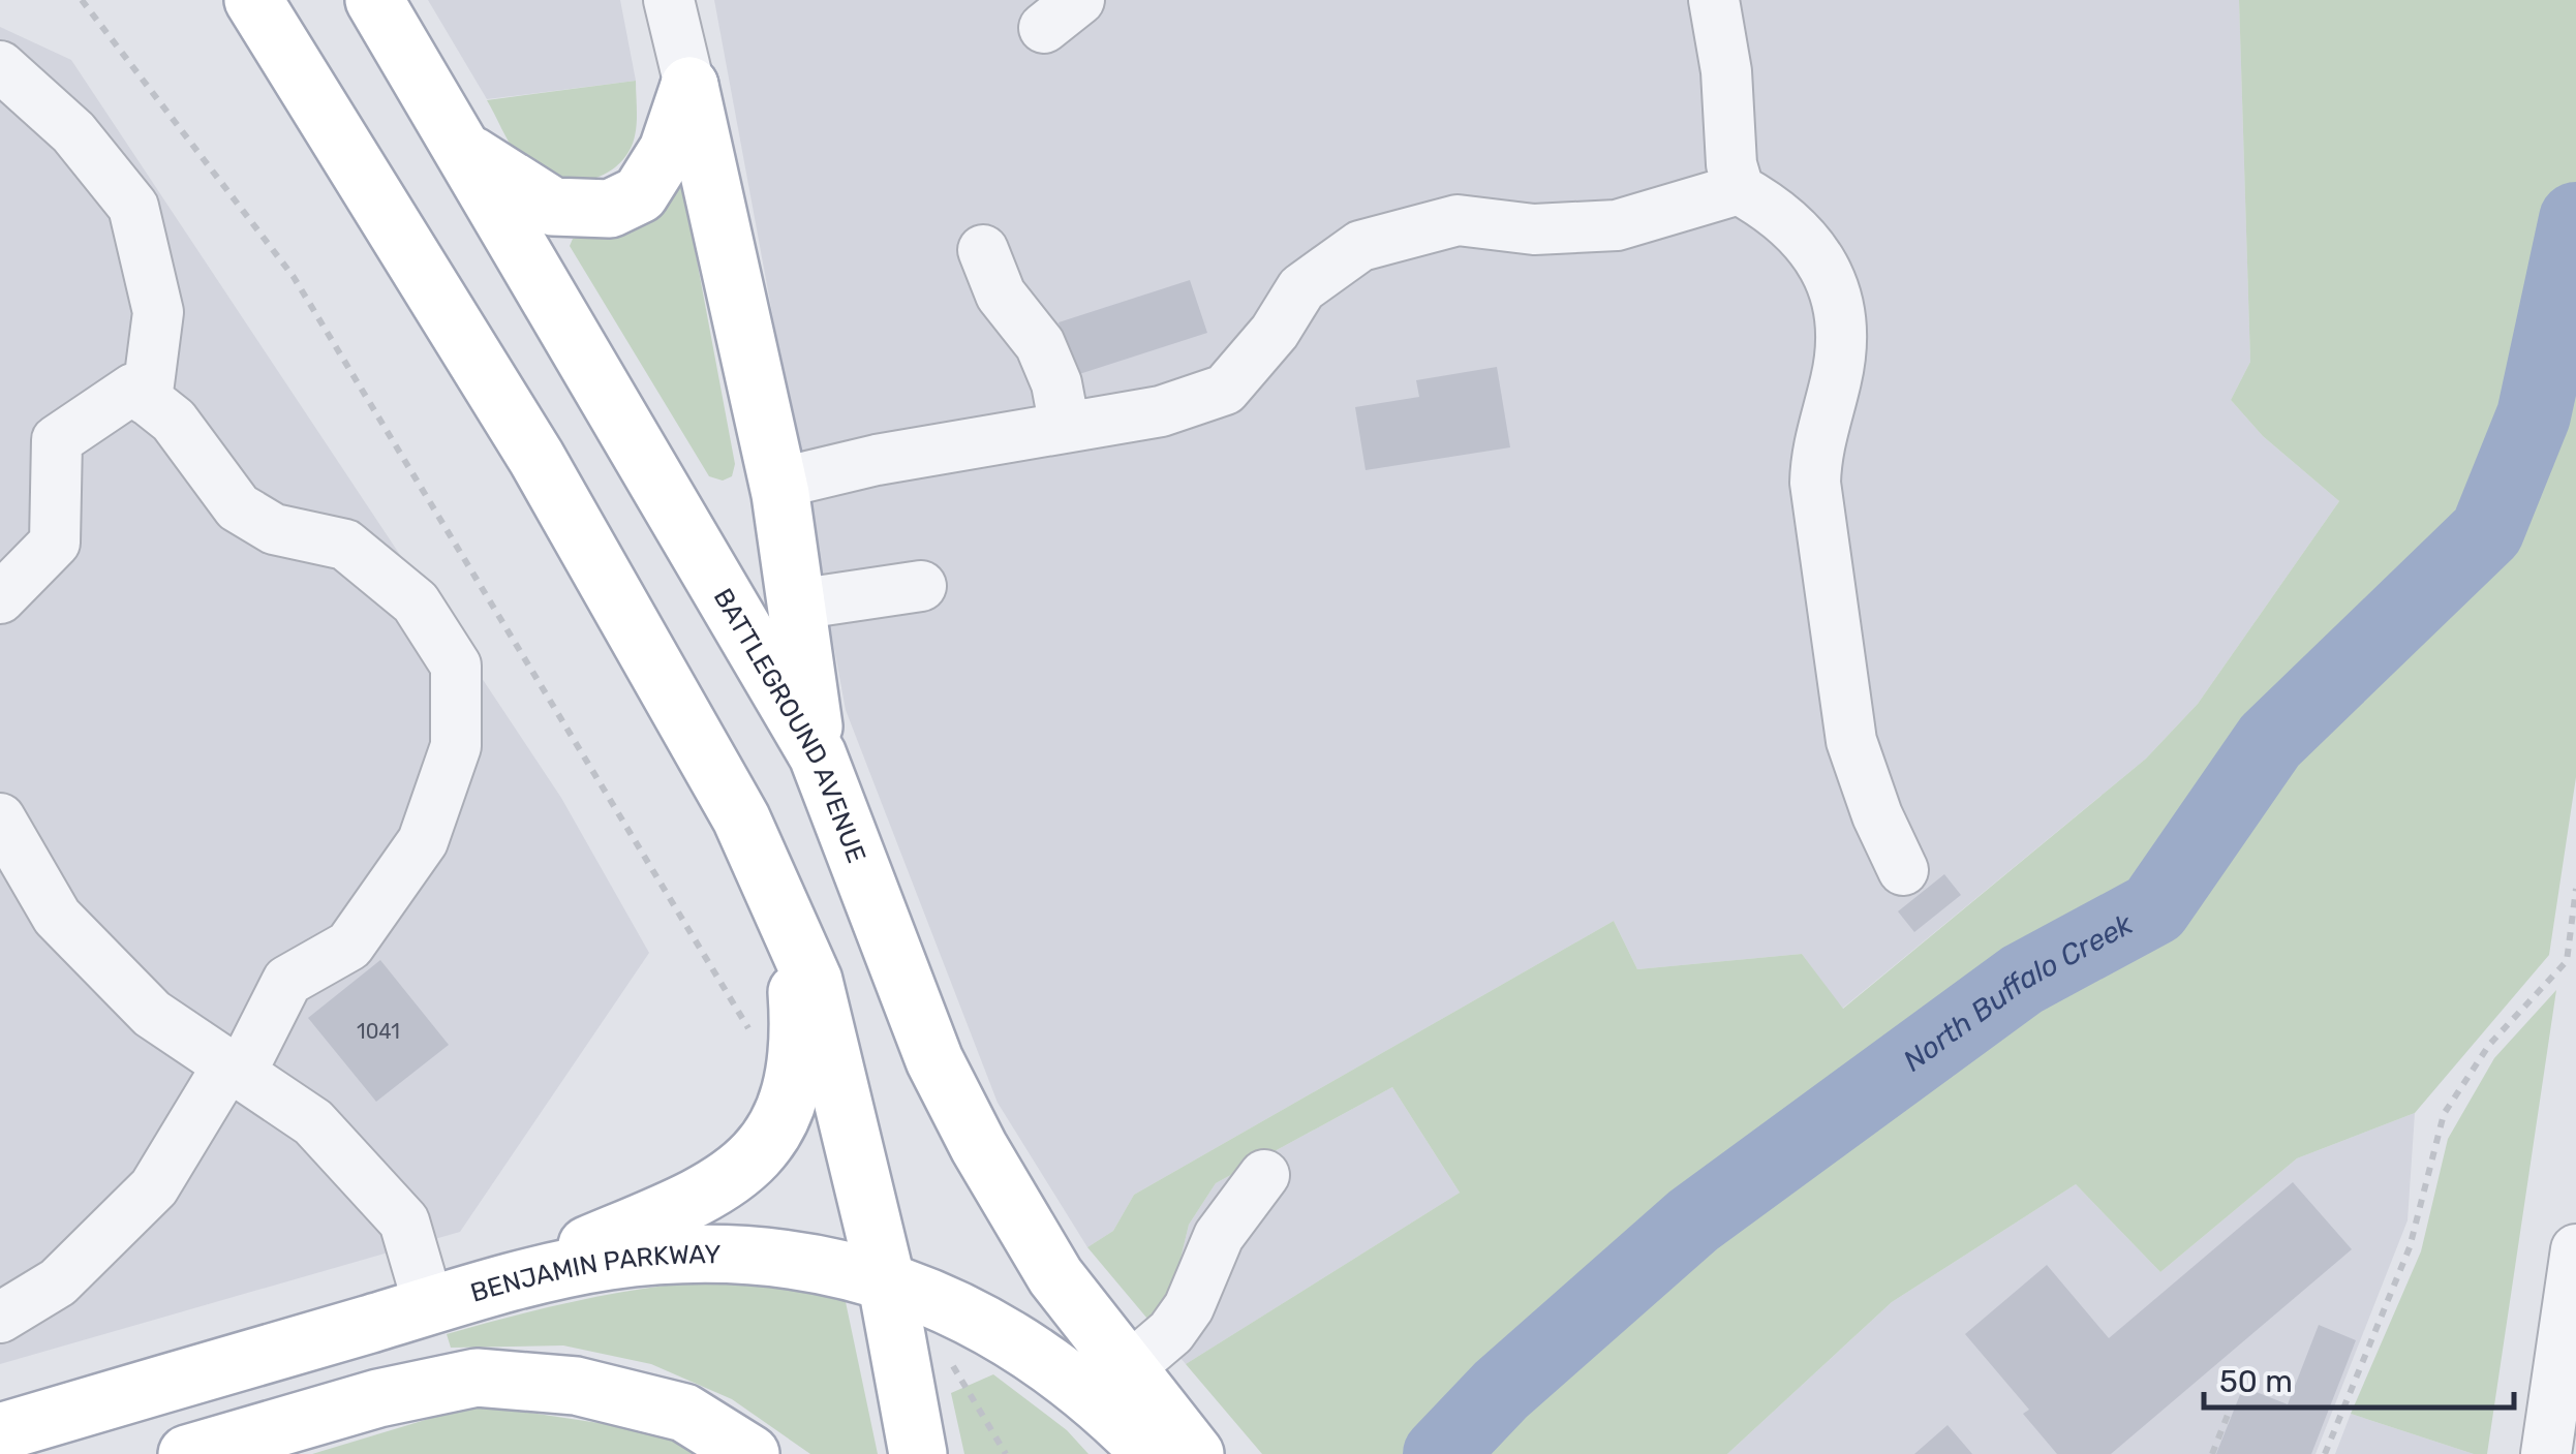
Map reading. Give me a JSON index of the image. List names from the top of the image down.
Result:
{
  "streets": {
    "main road": ["BATTLEGROUND AVENUE", "BENJAMIN PARKWAY"]
  },
  "water": ["North Buffalo Creek"],
  "house_numbers": ["1041"],
  "scale_bar": "50 m"
}
